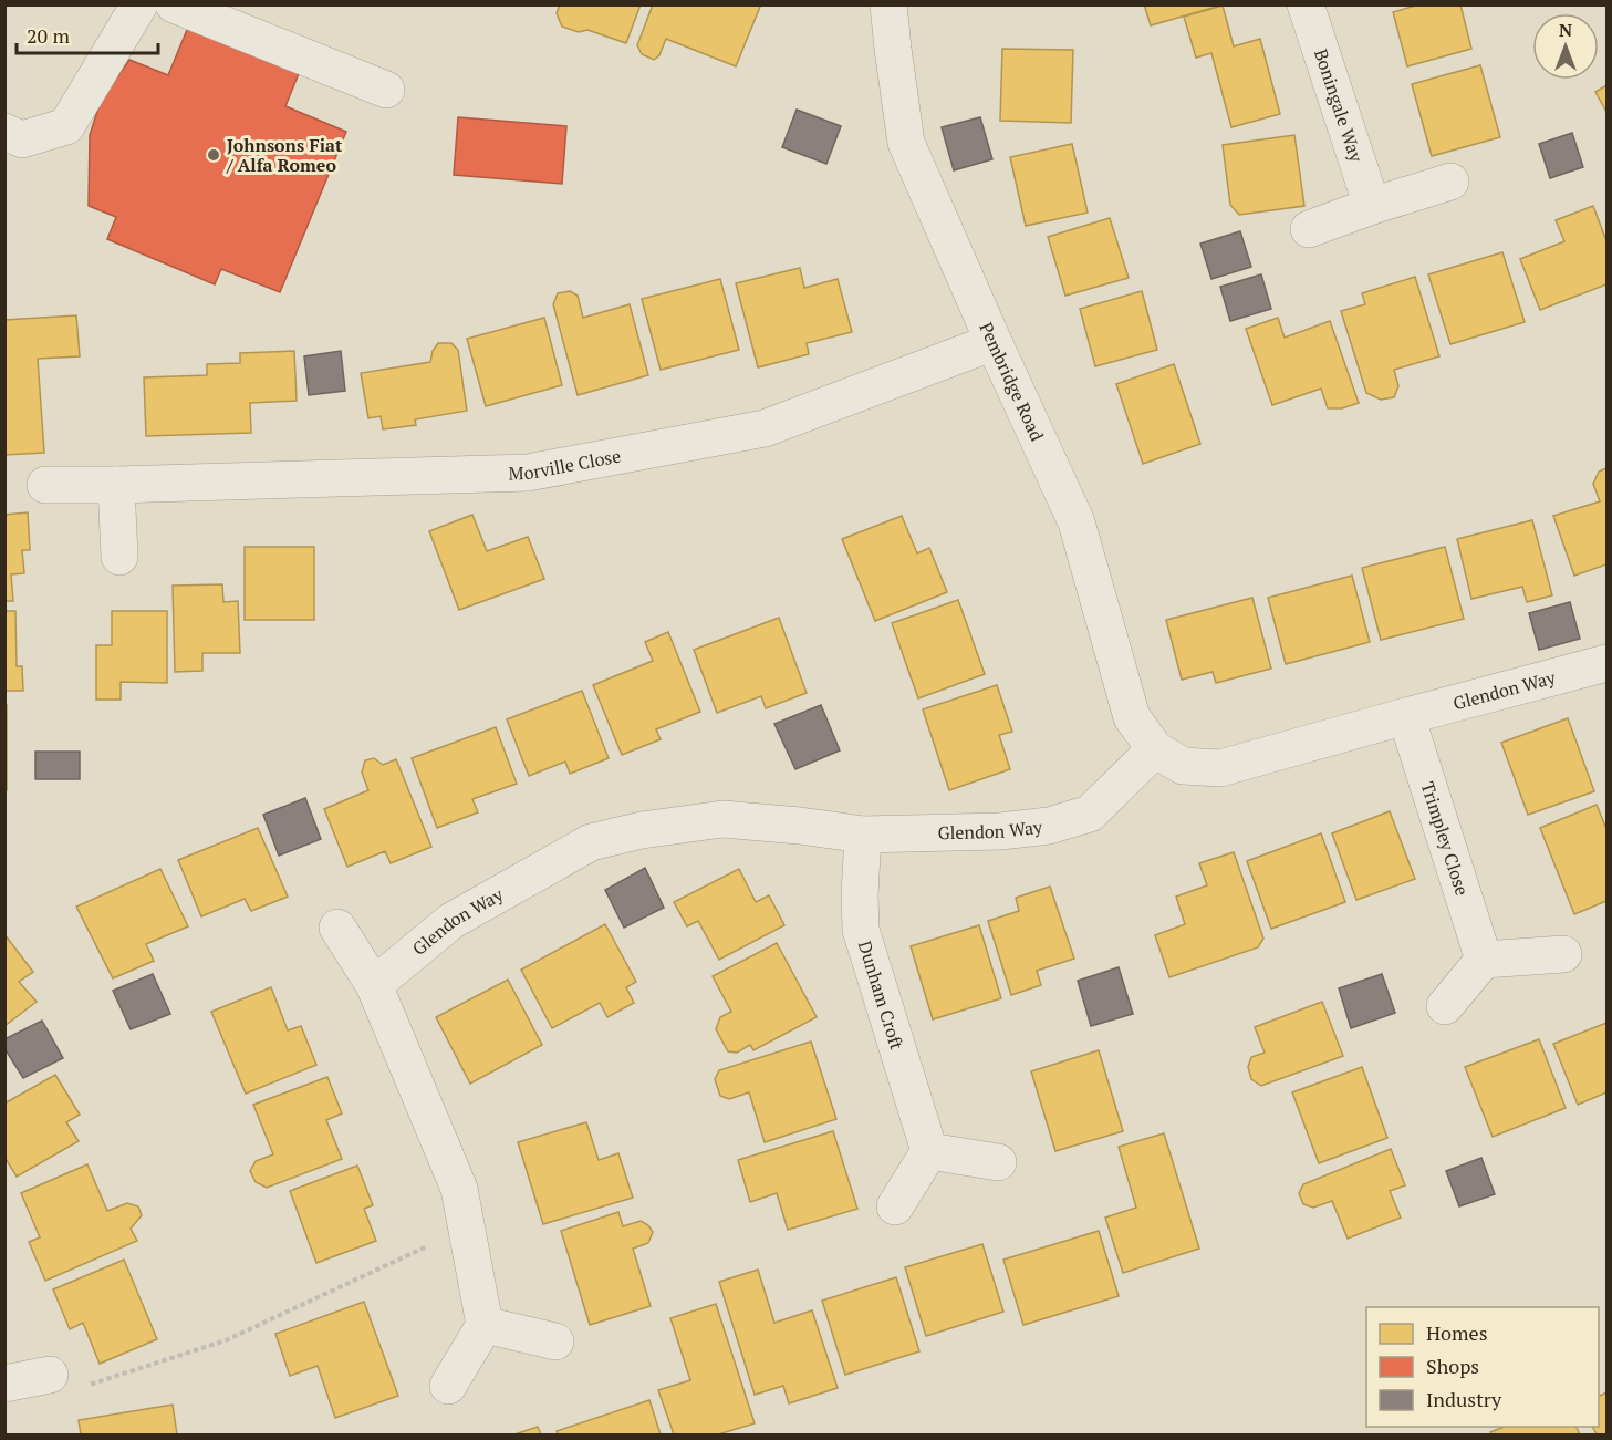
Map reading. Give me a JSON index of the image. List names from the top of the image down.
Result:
{
  "streets": {
    "street": [
      "Boningale Way",
      "Pembridge Road",
      "Morville Close",
      "Glendon Way",
      "Trimpley Close",
      "Dunham Croft"
    ]
  },
  "crossings": [
    ["Pembridge Road", "Morville Close"],
    ["Pembridge Road", "Glendon Way"],
    ["Glendon Way", "Trimpley Close"],
    ["Glendon Way", "Dunham Croft"]
  ],
  "places": ["Johnsons Fiat / Alfa Romeo"],
  "legend": ["Homes", "Shops", "Industry"],
  "scale_bar": "20 m",
  "north": "top"
}
